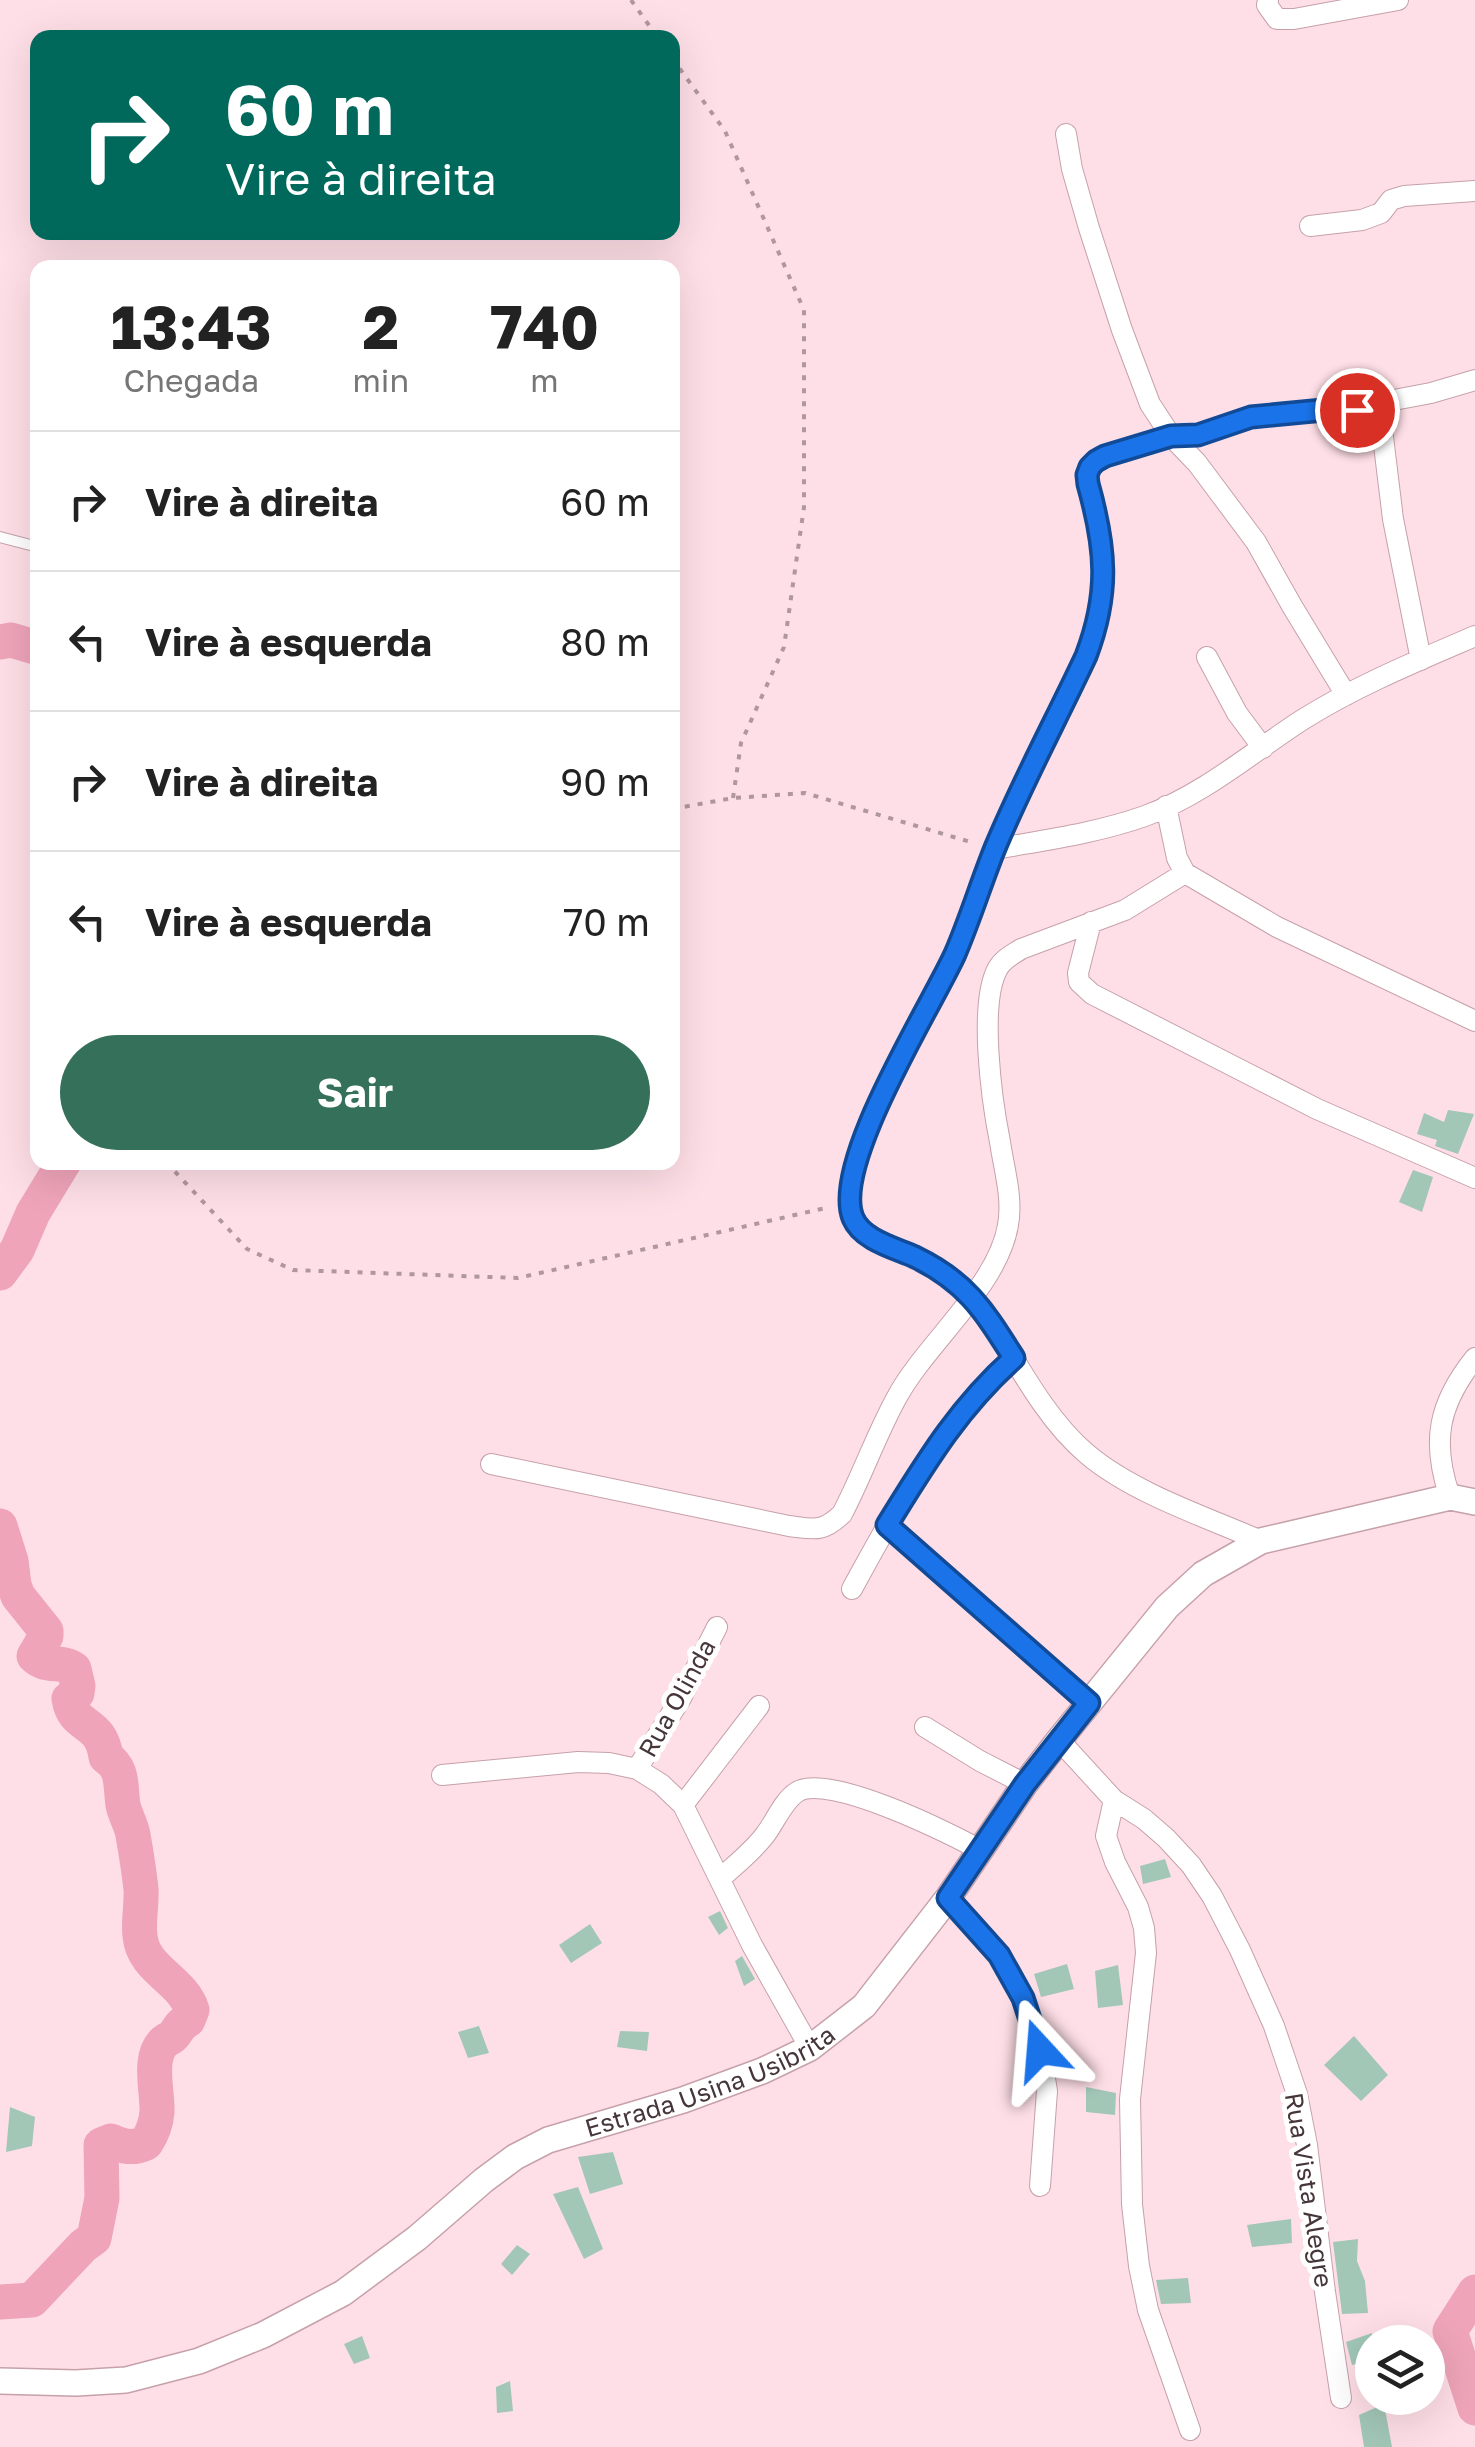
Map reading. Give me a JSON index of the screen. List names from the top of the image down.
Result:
{
  "streets": {
    "street": ["Rua Olinda", "Estrada Usina Usibrita", "Rua Vista Alegre"]
  },
  "crossings": [
    ["Estrada Usina Usibrita", "Rua Vista Alegre"]
  ],
  "page": {
    "turn": ["60 m", "Vire à direita"],
    "eta": [
      "13:43",
      "Chegada",
      "2",
      "min",
      "740",
      "m"
    ],
    "list": [
      {
        "name": "Vire à direita",
        "value": "60 m"
      },
      {
        "name": "Vire à esquerda",
        "value": "80 m"
      },
      {
        "name": "Vire à direita",
        "value": "90 m"
      },
      {
        "name": "Vire à esquerda",
        "value": "70 m"
      }
    ],
    "buttons": "Sair"
  }
}
